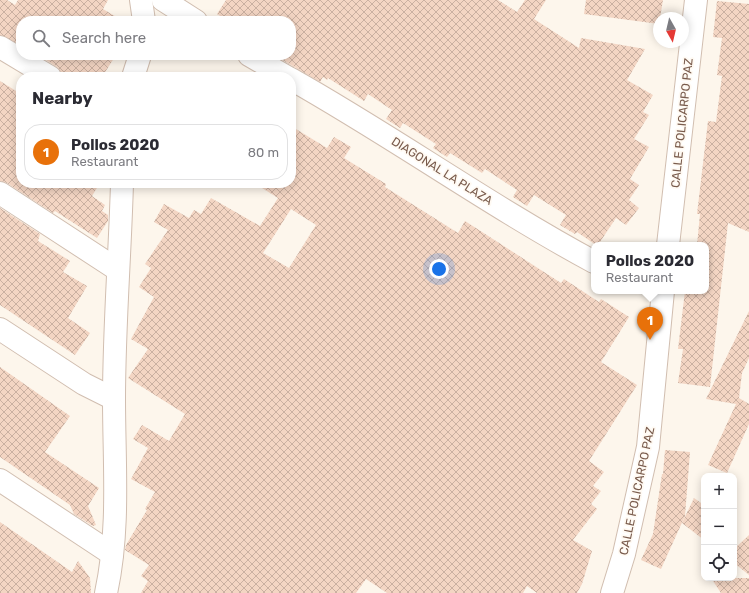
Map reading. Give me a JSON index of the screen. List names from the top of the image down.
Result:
{
  "streets": {
    "street": ["CALLE POLICARPO PAZ", "DIAGONAL LA PLAZA"]
  },
  "north": "bottom",
  "page": {
    "search": "Search here",
    "heading": "Nearby",
    "list": [
      {
        "mark": "1",
        "name": "Pollos 2020",
        "note": "Restaurant",
        "value": "80 m"
      }
    ],
    "popup": ["Pollos 2020", "Restaurant"],
    "pins": "1",
    "map_buttons": ["+", "−"]
  }
}
